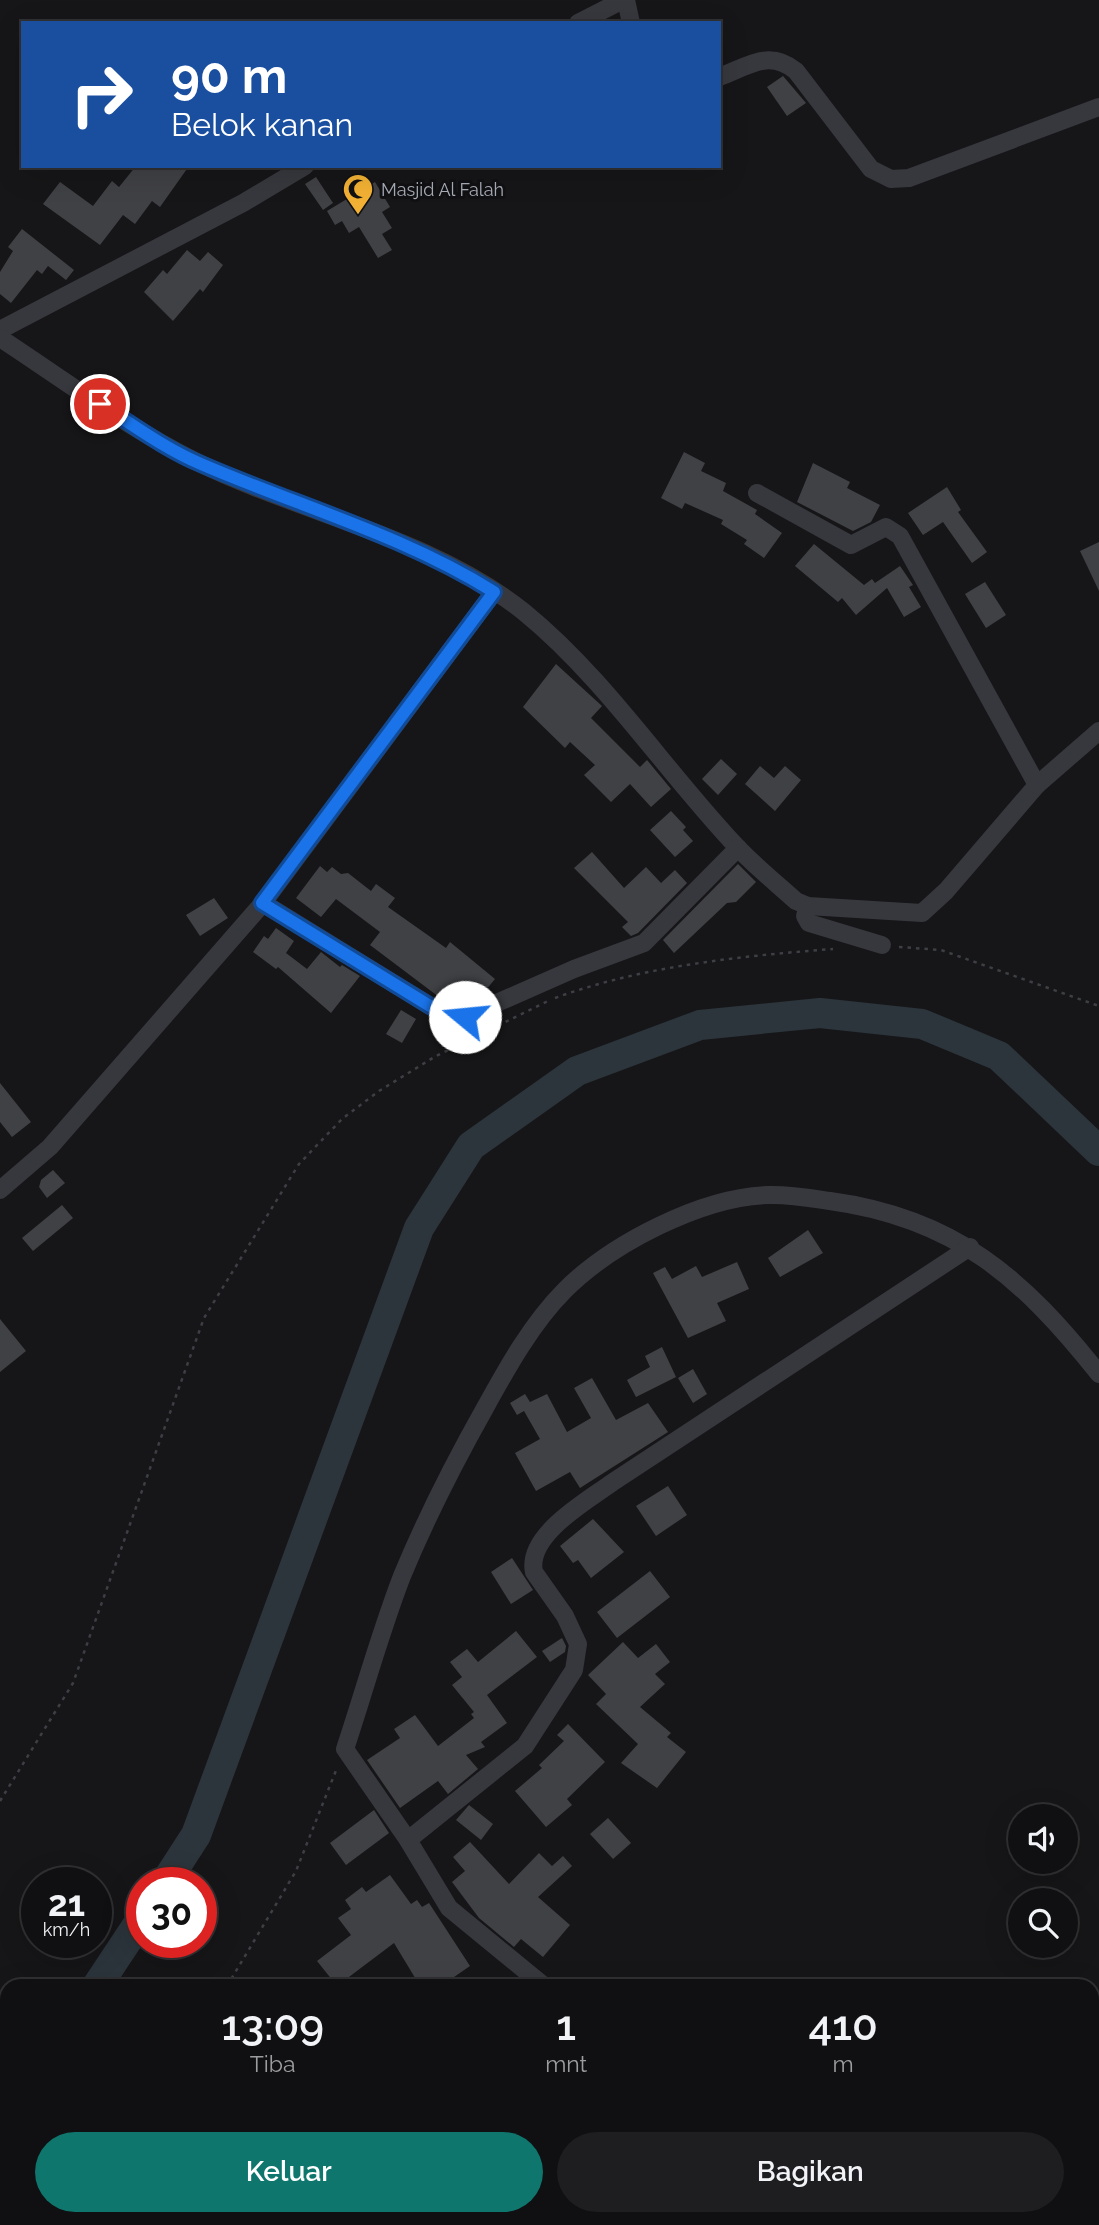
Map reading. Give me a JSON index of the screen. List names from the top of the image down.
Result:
{
  "places": {
    "mosque": ["Masjid Al Falah"]
  },
  "page": {
    "turn": ["90 m", "Belok kanan"],
    "speed": "21 km/h",
    "limit": "30",
    "eta": [
      "13:09",
      "Tiba",
      "1",
      "mnt",
      "410",
      "m"
    ],
    "buttons": ["Keluar", "Bagikan"]
  }
}
